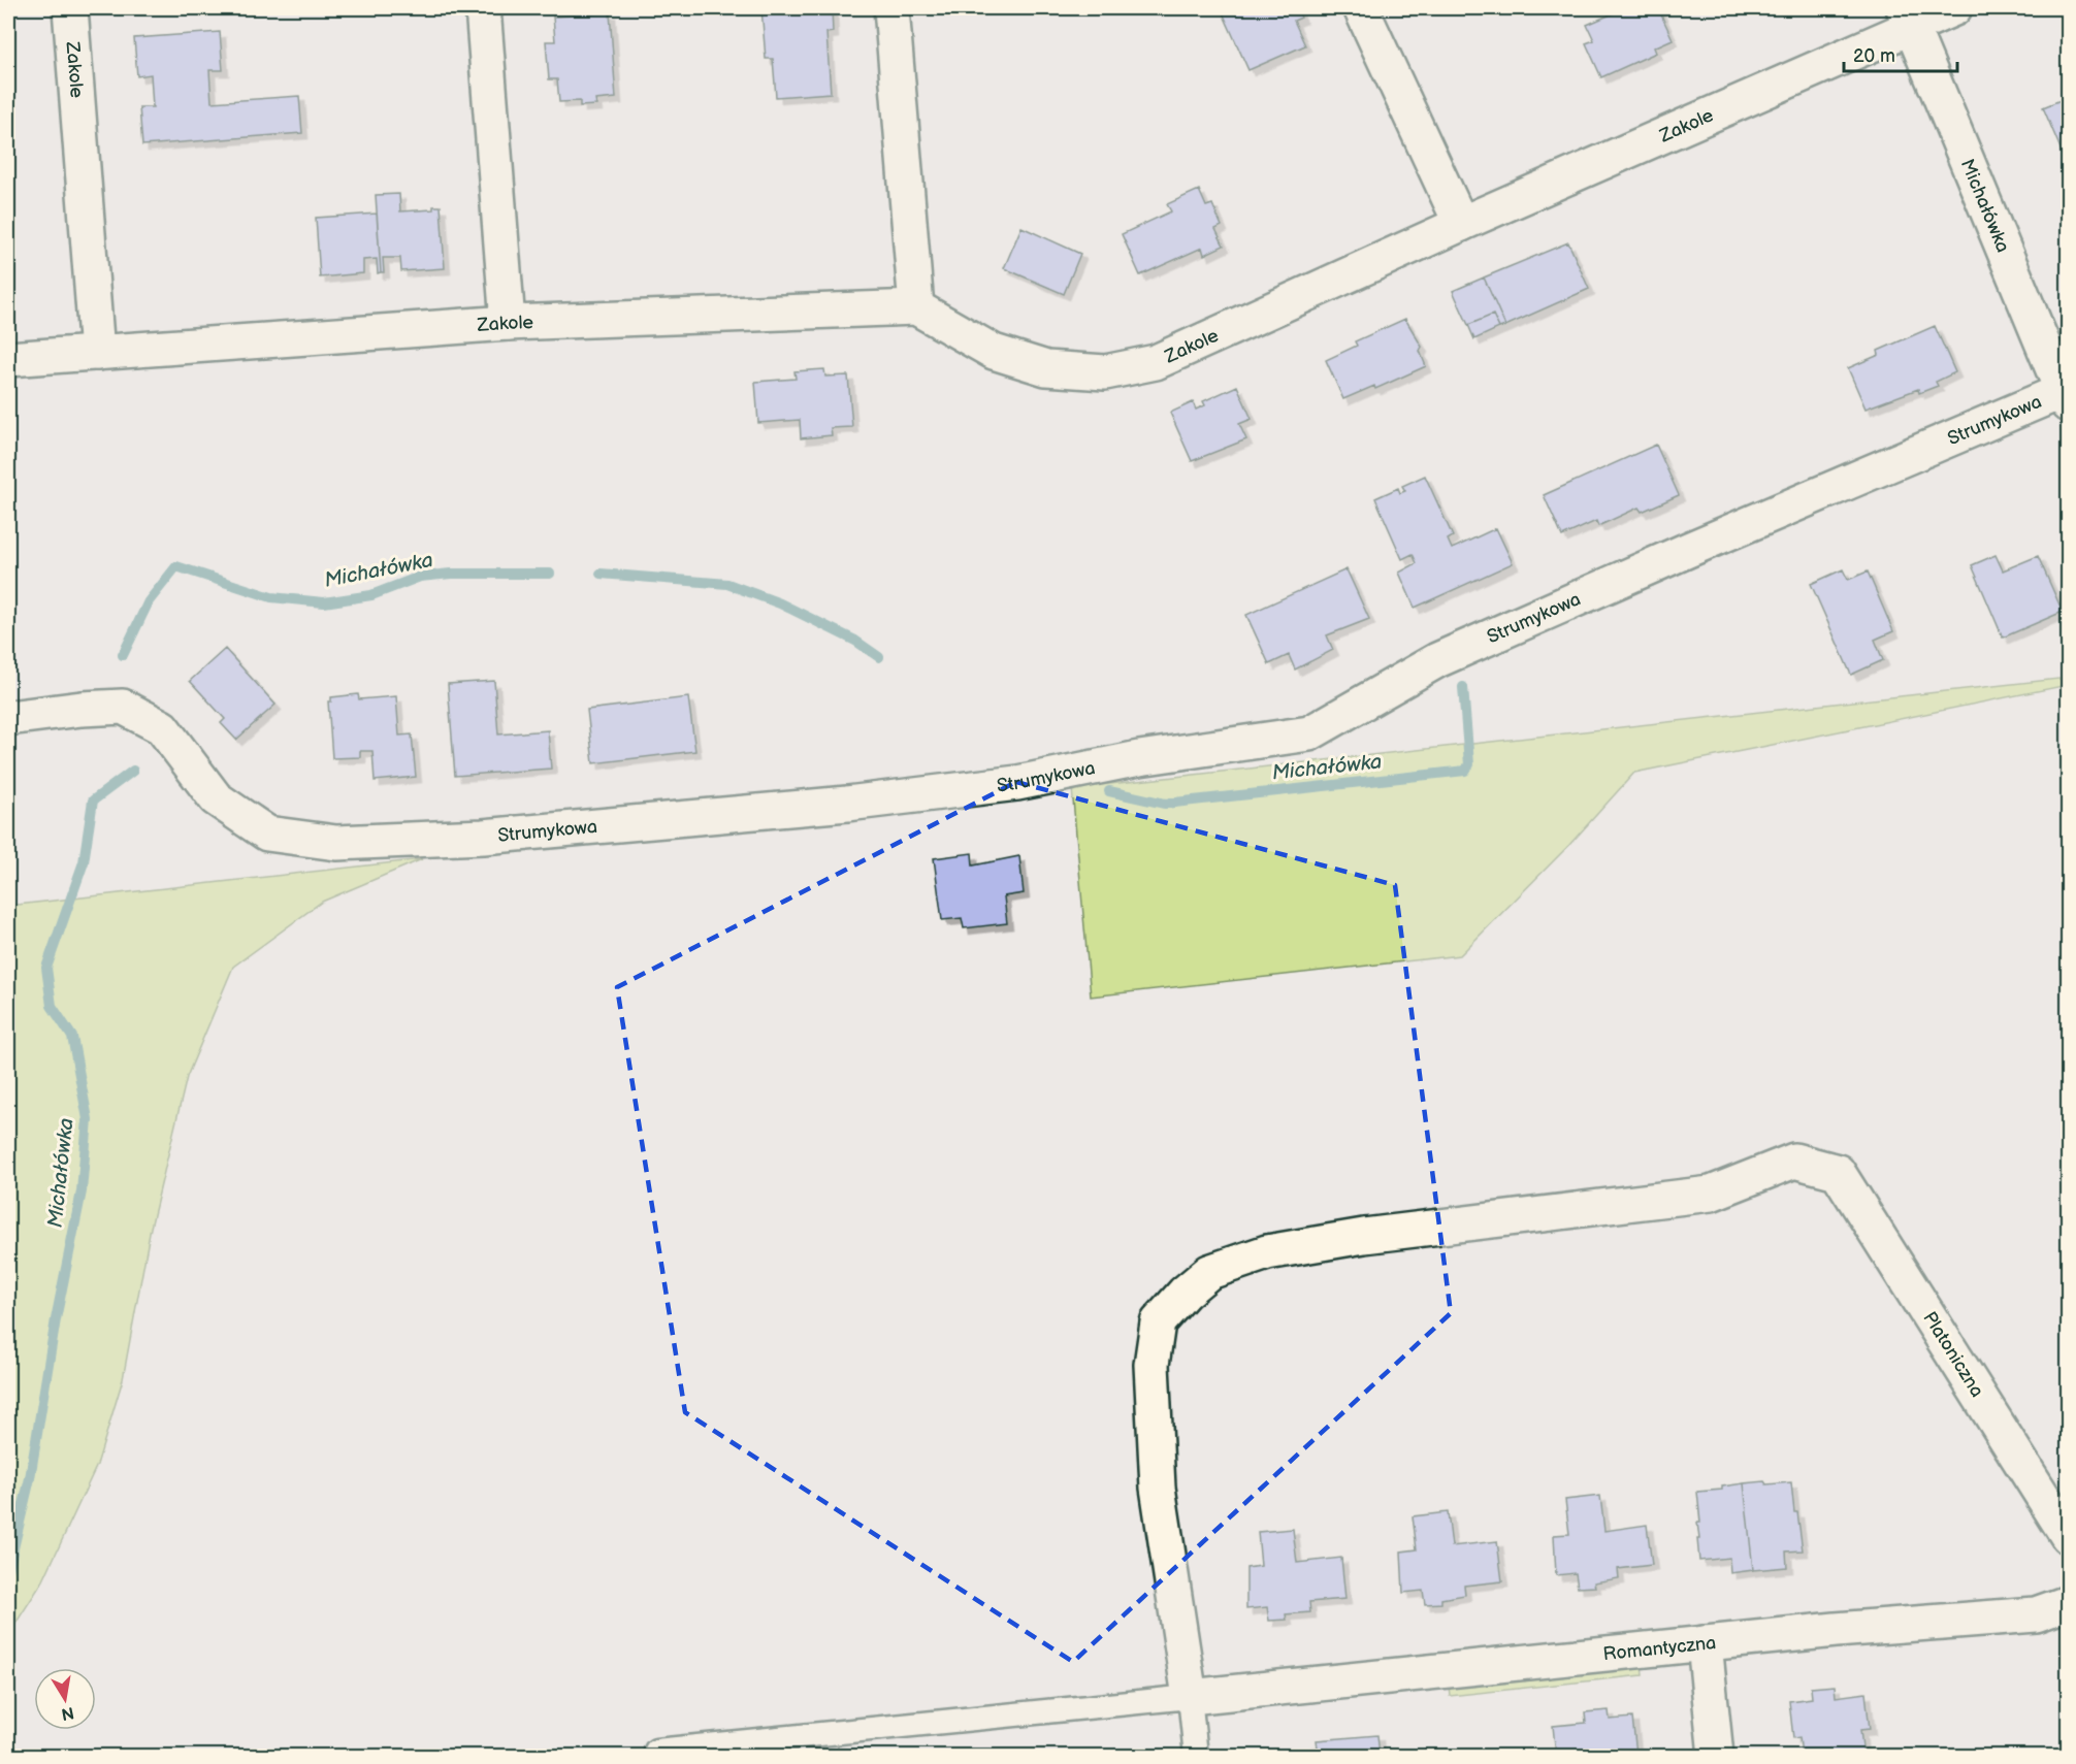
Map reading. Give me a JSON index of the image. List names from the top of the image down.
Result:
{
  "streets": {
    "street": [
      "Zakole",
      "Michałówka",
      "Strumykowa",
      "Platoniczna",
      "Romantyczna"
    ]
  },
  "crossings": [
    ["Zakole", "Michałówka"],
    ["Michałówka", "Strumykowa"],
    ["Platoniczna", "Romantyczna"]
  ],
  "water": ["Michałówka"],
  "scale_bar": "20 m",
  "north": "bottom"
}
